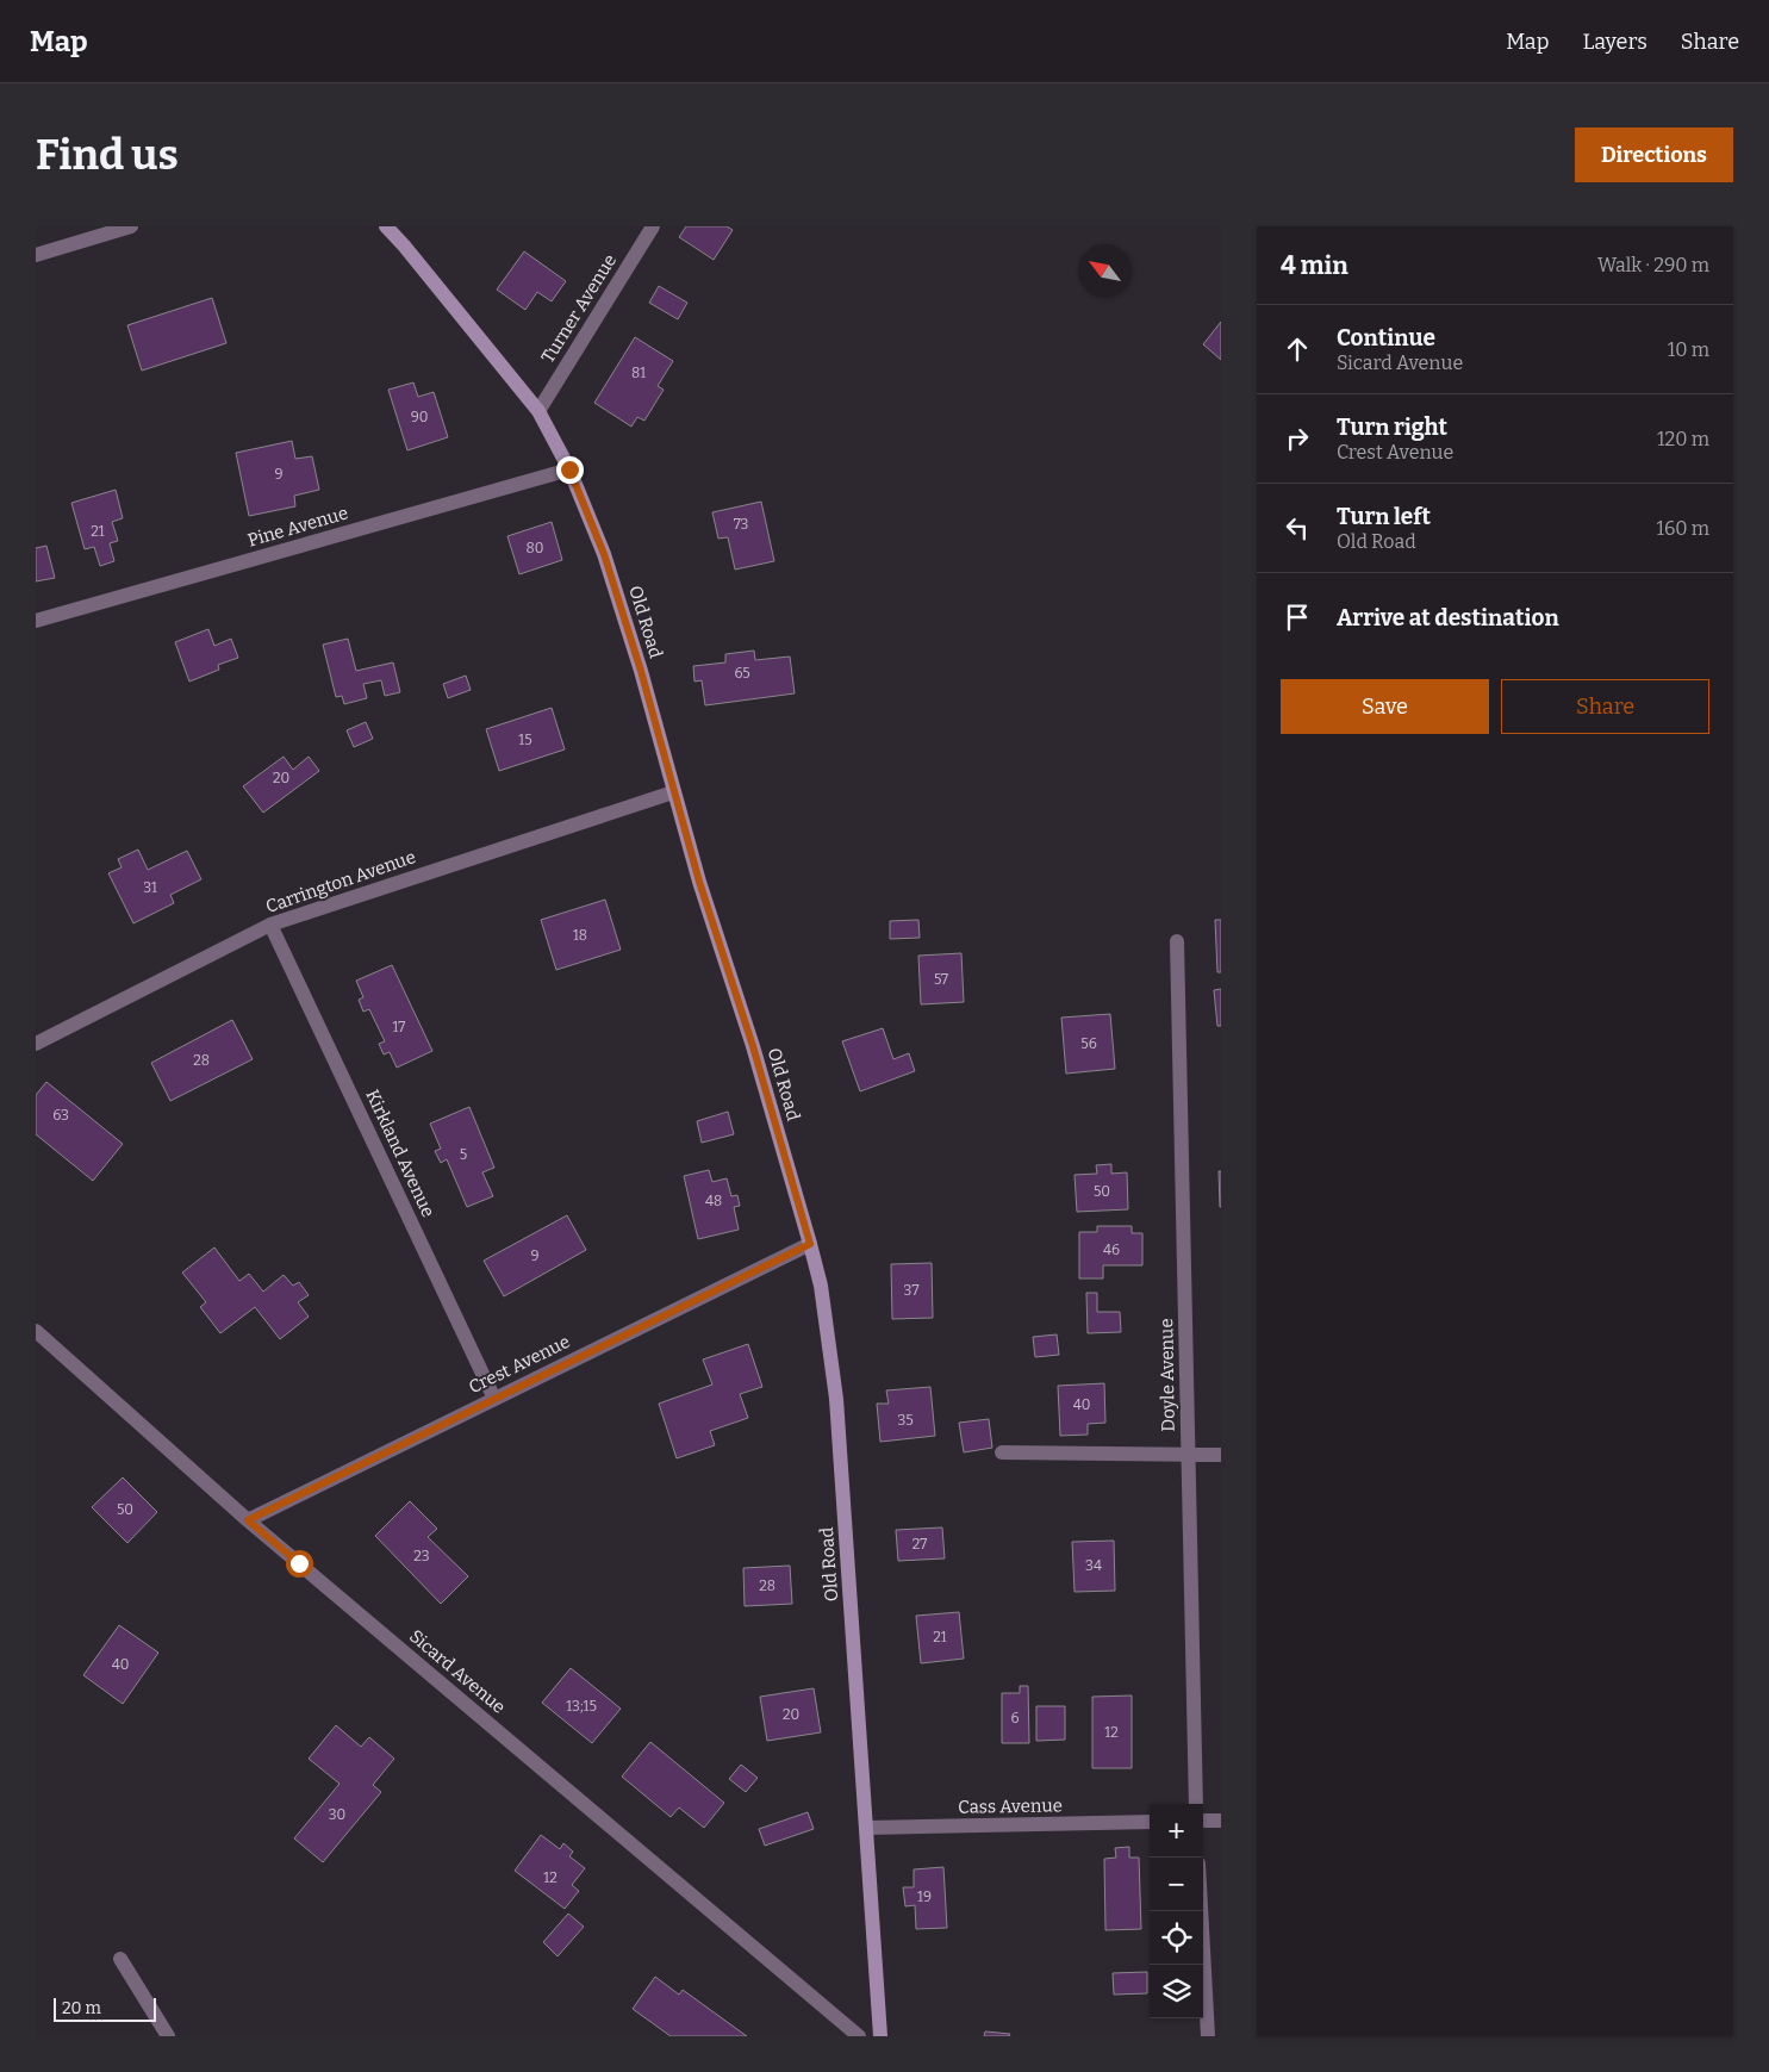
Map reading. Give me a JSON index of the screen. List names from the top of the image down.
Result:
{
  "streets": {
    "street": [
      "Turner Avenue",
      "Pine Avenue",
      "Old Road",
      "Carrington Avenue",
      "Kirkland Avenue",
      "Crest Avenue",
      "Doyle Avenue",
      "Sicard Avenue",
      "Cass Avenue"
    ]
  },
  "crossings": [
    ["Turner Avenue", "Old Road"],
    ["Pine Avenue", "Old Road"],
    ["Old Road", "Carrington Avenue"],
    ["Old Road", "Crest Avenue"],
    ["Old Road", "Cass Avenue"],
    ["Carrington Avenue", "Kirkland Avenue"],
    ["Kirkland Avenue", "Crest Avenue"],
    ["Crest Avenue", "Sicard Avenue"]
  ],
  "house_numbers": [
    "81",
    "90",
    "9",
    "73",
    "21",
    "80",
    "65",
    "15",
    "20",
    "31",
    "18",
    "57",
    "17",
    "56",
    "28",
    "63",
    "5",
    "50",
    "48",
    "46",
    "9",
    "37",
    "40",
    "35",
    "50",
    "27",
    "23",
    "34",
    "28",
    "21",
    "40",
    "13;15",
    "20",
    "6",
    "12",
    "30",
    "12",
    "19"
  ],
  "scale_bar": "20 m",
  "north": "top left",
  "page": {
    "header": "Map",
    "nav": ["Map", "Layers", "Share"],
    "buttons": [
      "Directions",
      ["Save", "Share"]
    ],
    "title": "Find us",
    "heading": ["4 min", "Walk · 290 m"],
    "list": [
      ["Continue", "Sicard Avenue", "10 m"],
      ["Turn right", "Crest Avenue", "120 m"],
      ["Turn left", "Old Road", "160 m"],
      "Arrive at destination"
    ],
    "map_buttons": ["+", "−"],
    "scale": "20 m"
  }
}
